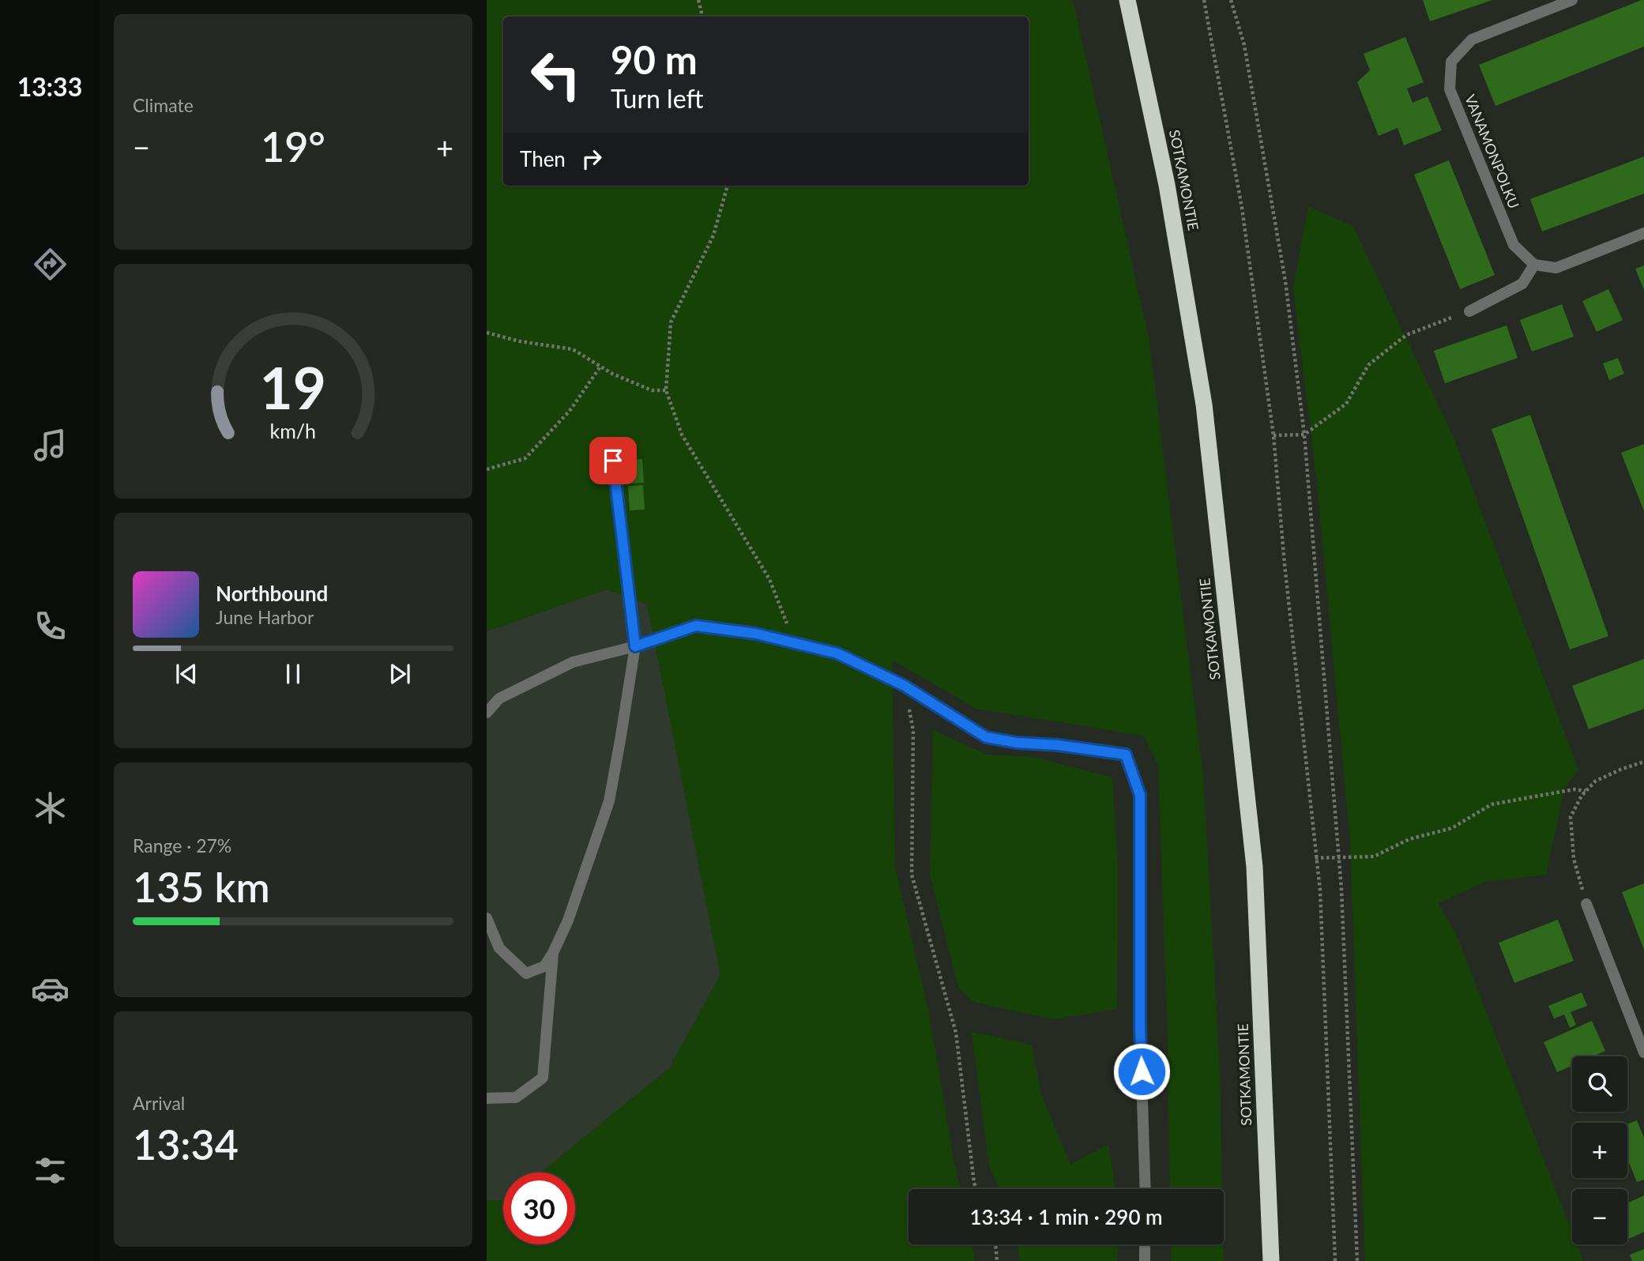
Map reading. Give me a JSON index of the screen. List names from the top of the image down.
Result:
{
  "streets": {
    "highway": ["SOTKAMONTIE"],
    "street": ["VANAMONPOLKU"]
  },
  "page": {
    "tabs": "13:33",
    "tile": [
      "Climate",
      ["Range · 27%", "135 km"],
      ["Arrival", "13:34"]
    ],
    "turn": ["90 m", "Turn left"],
    "heat": ["−", "19°", "+"],
    "then": "Then",
    "song": ["Northbound", "June Harbor"],
    "map_buttons": ["+", "−"],
    "limit": "30",
    "trip": "13:34 · 1 min · 290 m",
    "gauge": ["19", "km/h"]
  }
}
